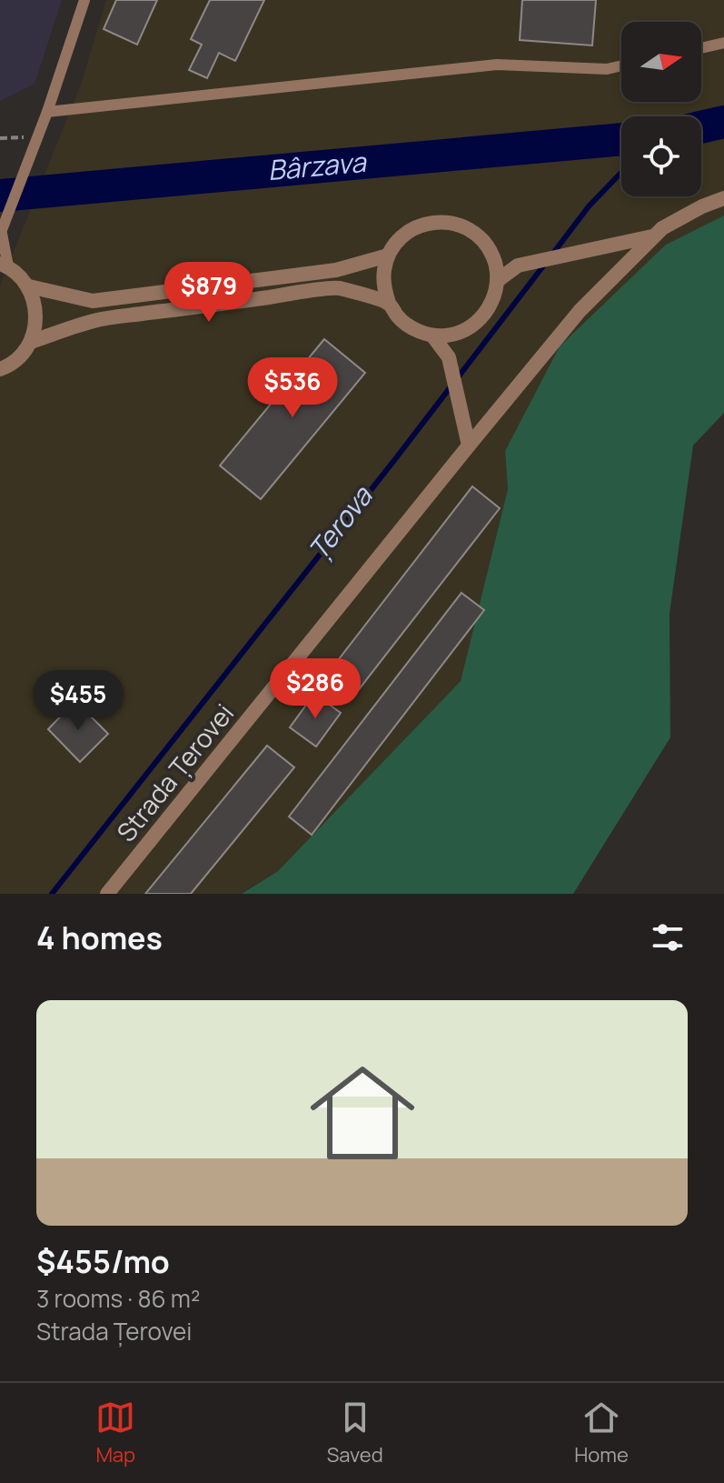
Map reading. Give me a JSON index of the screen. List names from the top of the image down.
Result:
{
  "streets": {
    "street": ["Strada Țerovei"]
  },
  "water": ["Bârzava", "Țerova"],
  "north": "right",
  "page": {
    "price": [
      "$879",
      "$536",
      "$286",
      "$455"
    ],
    "heading": "4 homes",
    "list": [
      {
        "name": "$455/mo",
        "note": "3 rooms · 86 m² · Strada Țerovei"
      }
    ],
    "tabs": ["Map", "Saved", "Home"]
  }
}
